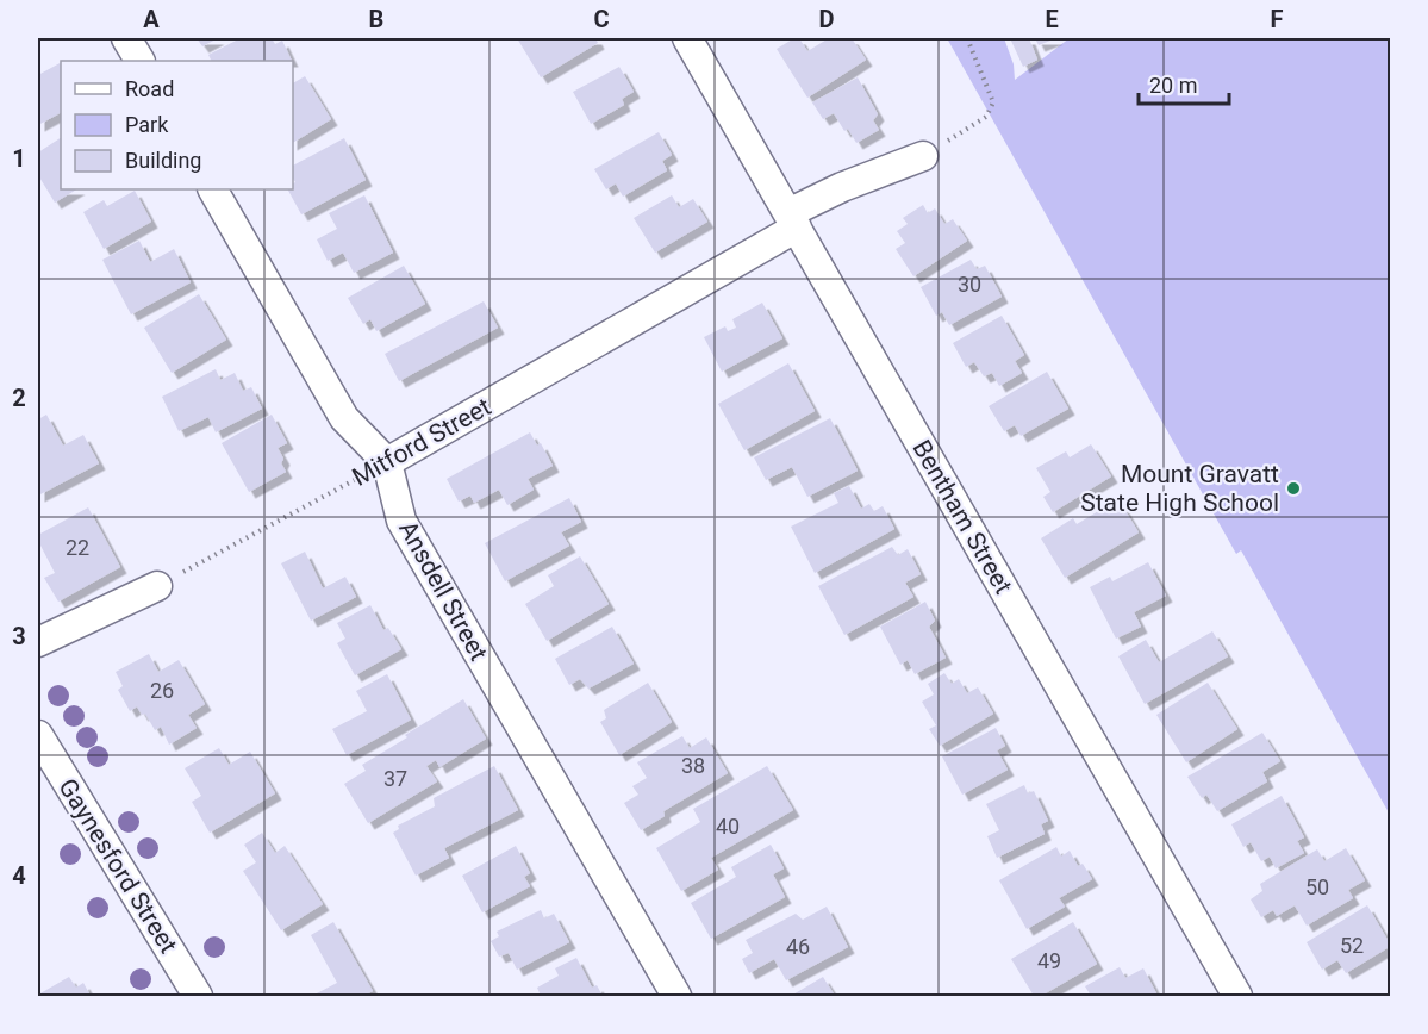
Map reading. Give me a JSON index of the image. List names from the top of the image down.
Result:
{
  "streets": {
    "street": [
      "Mitford Street",
      "Bentham Street",
      "Ansdell Street",
      "Gaynesford Street"
    ]
  },
  "crossings": [
    ["Mitford Street", "Bentham Street"],
    ["Mitford Street", "Ansdell Street"]
  ],
  "places": ["Mount Gravatt State High School"],
  "house_numbers": [
    "30",
    "22",
    "26",
    "38",
    "37",
    "40",
    "50",
    "52",
    "46",
    "49"
  ],
  "legend": ["Road", "Park", "Building"],
  "scale_bar": "20 m",
  "grid": {
    "columns": [
      "A",
      "B",
      "C",
      "D",
      "E",
      "F"
    ],
    "rows": [
      "1",
      "2",
      "3",
      "4"
    ]
  }
}
